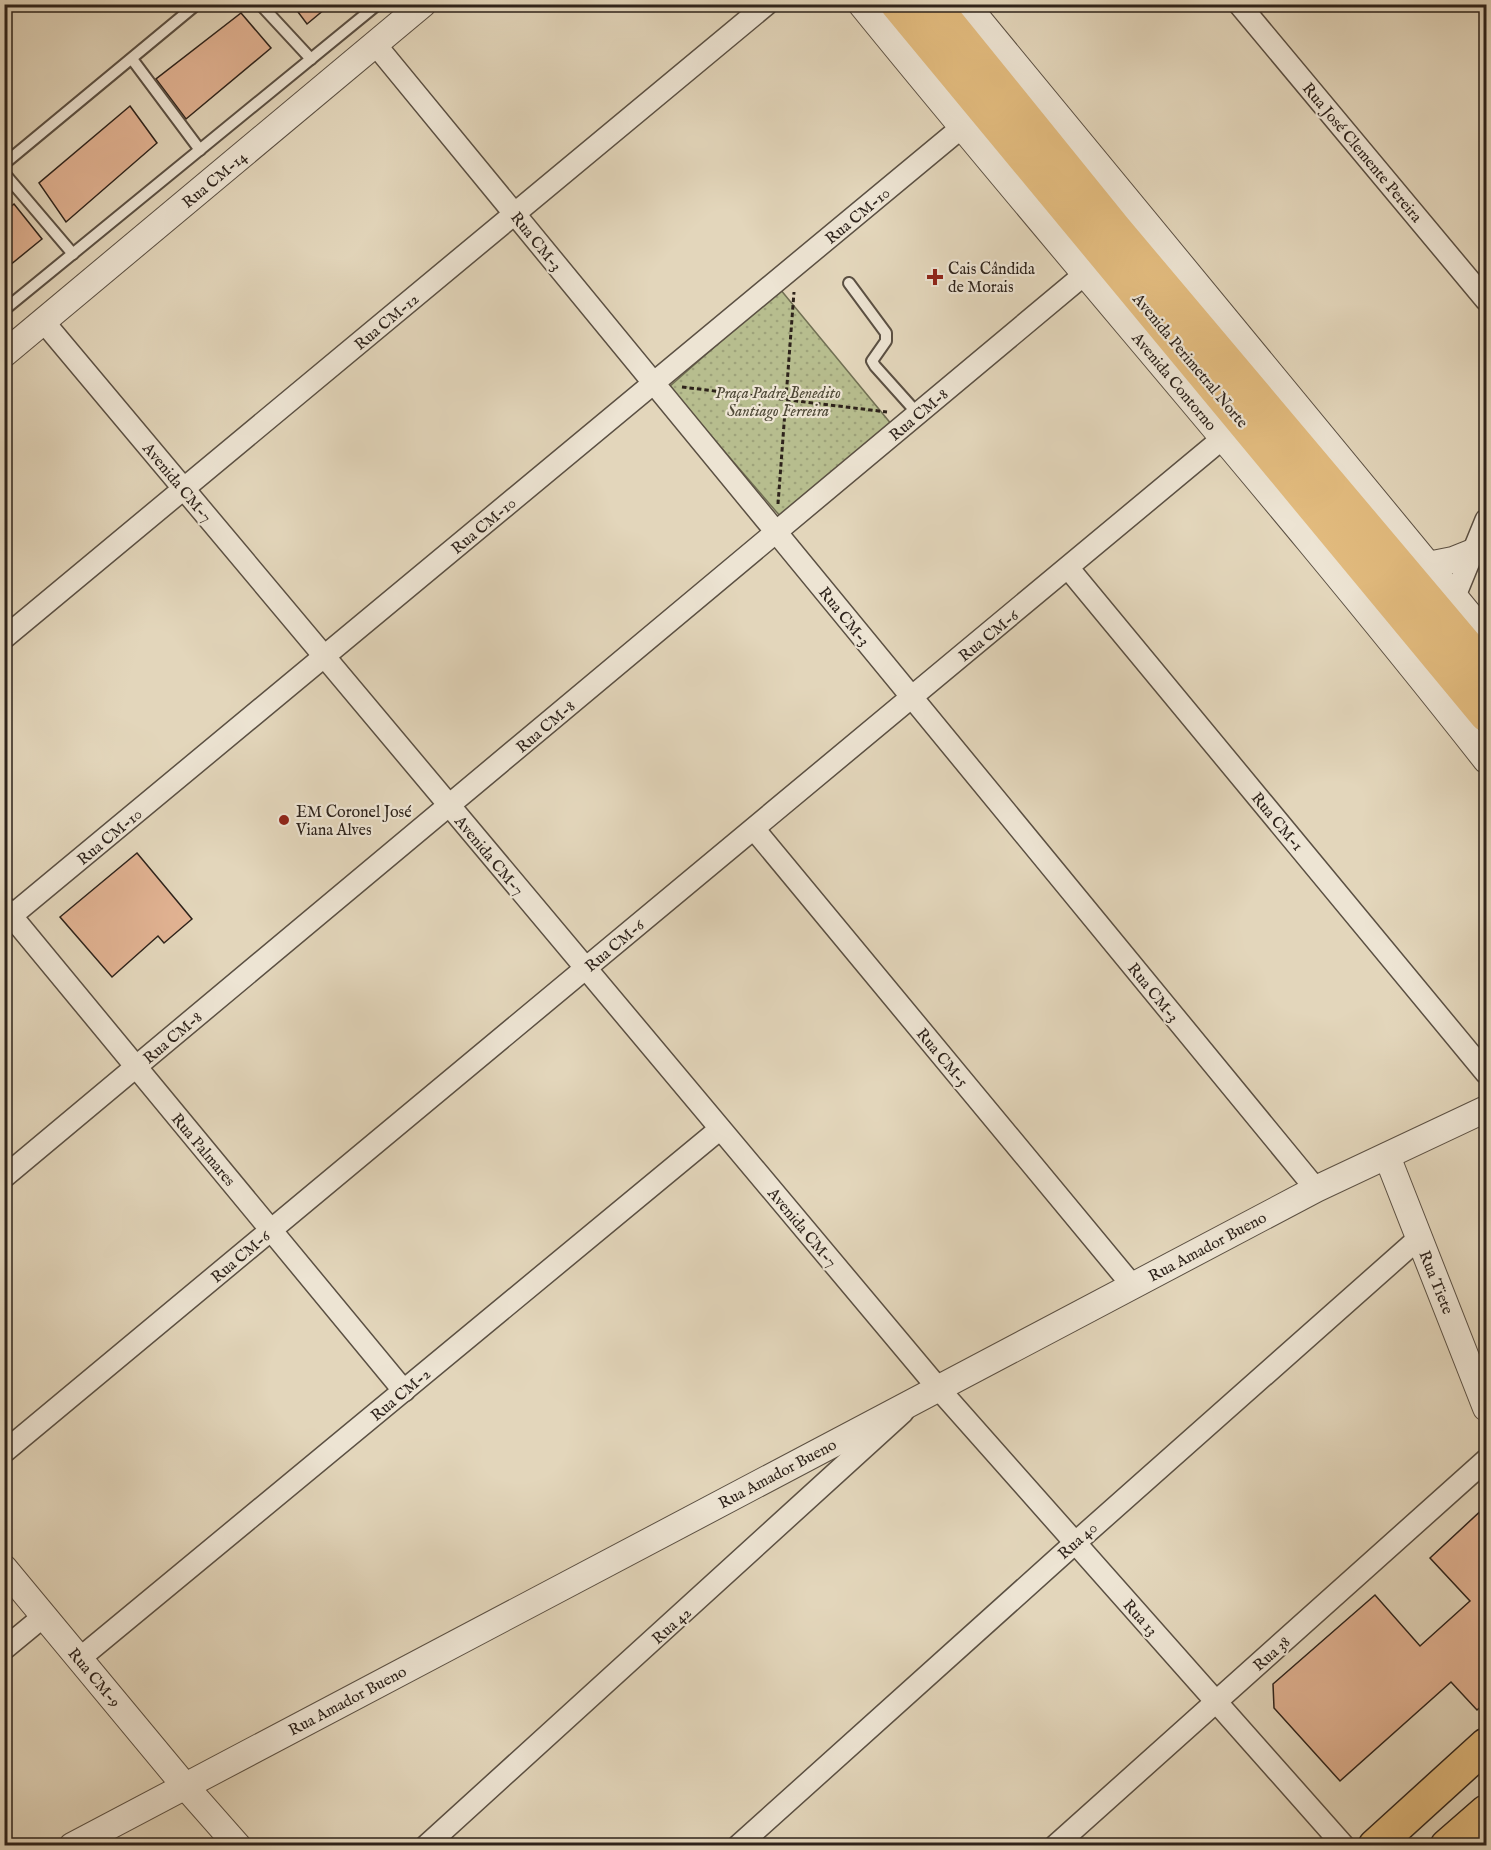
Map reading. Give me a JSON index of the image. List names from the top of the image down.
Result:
{
  "streets": {
    "highway": ["Avenida Perimetral Norte"],
    "street": [
      "Rua José Clemente Pereira",
      "Rua CM-14",
      "Rua CM-10",
      "Rua CM-3",
      "Rua CM-12",
      "Avenida Contorno",
      "Rua CM-8",
      "Avenida CM-7",
      "Rua CM-6",
      "Rua CM-1",
      "Rua CM-5",
      "Rua Palmares",
      "Rua Amador Bueno",
      "Rua Tiete",
      "Rua CM-2",
      "Rua 40",
      "Rua 13",
      "Rua 42",
      "Rua 38",
      "Rua CM-9"
    ]
  },
  "crossings": [
    ["Rua CM-14", "Rua CM-3"],
    ["Rua CM-14", "Avenida CM-7"],
    ["Rua CM-10", "Rua CM-3"],
    ["Rua CM-10", "Avenida Contorno"],
    ["Rua CM-10", "Avenida CM-7"],
    ["Rua CM-10", "Rua Palmares"],
    ["Rua CM-3", "Rua CM-12"],
    ["Rua CM-3", "Rua CM-8"],
    ["Rua CM-3", "Rua CM-6"],
    ["Rua CM-3", "Rua Amador Bueno"],
    ["Rua CM-12", "Avenida CM-7"],
    ["Avenida Contorno", "Rua CM-8"],
    ["Avenida Contorno", "Rua CM-6"],
    ["Rua CM-8", "Avenida CM-7"],
    ["Rua CM-8", "Rua Palmares"],
    ["Avenida CM-7", "Rua CM-6"],
    ["Avenida CM-7", "Rua Amador Bueno"],
    ["Avenida CM-7", "Rua CM-2"],
    ["Avenida CM-7", "Rua 13"],
    ["Rua CM-6", "Rua CM-1"],
    ["Rua CM-6", "Rua CM-5"],
    ["Rua CM-6", "Rua Palmares"],
    ["Rua CM-5", "Rua Amador Bueno"],
    ["Rua Palmares", "Rua CM-2"],
    ["Rua Amador Bueno", "Rua Tiete"],
    ["Rua Amador Bueno", "Rua 13"],
    ["Rua Amador Bueno", "Rua 42"],
    ["Rua Amador Bueno", "Rua CM-9"],
    ["Rua Tiete", "Rua 40"],
    ["Rua CM-2", "Rua CM-9"],
    ["Rua 40", "Rua 13"],
    ["Rua 13", "Rua 38"]
  ],
  "parks": ["Praça Padre Benedito Santiago Ferreira"],
  "places": {
    "health": ["Cais Cândida de Morais"],
    "other": ["EM Coronel José Viana Alves"]
  }
}
